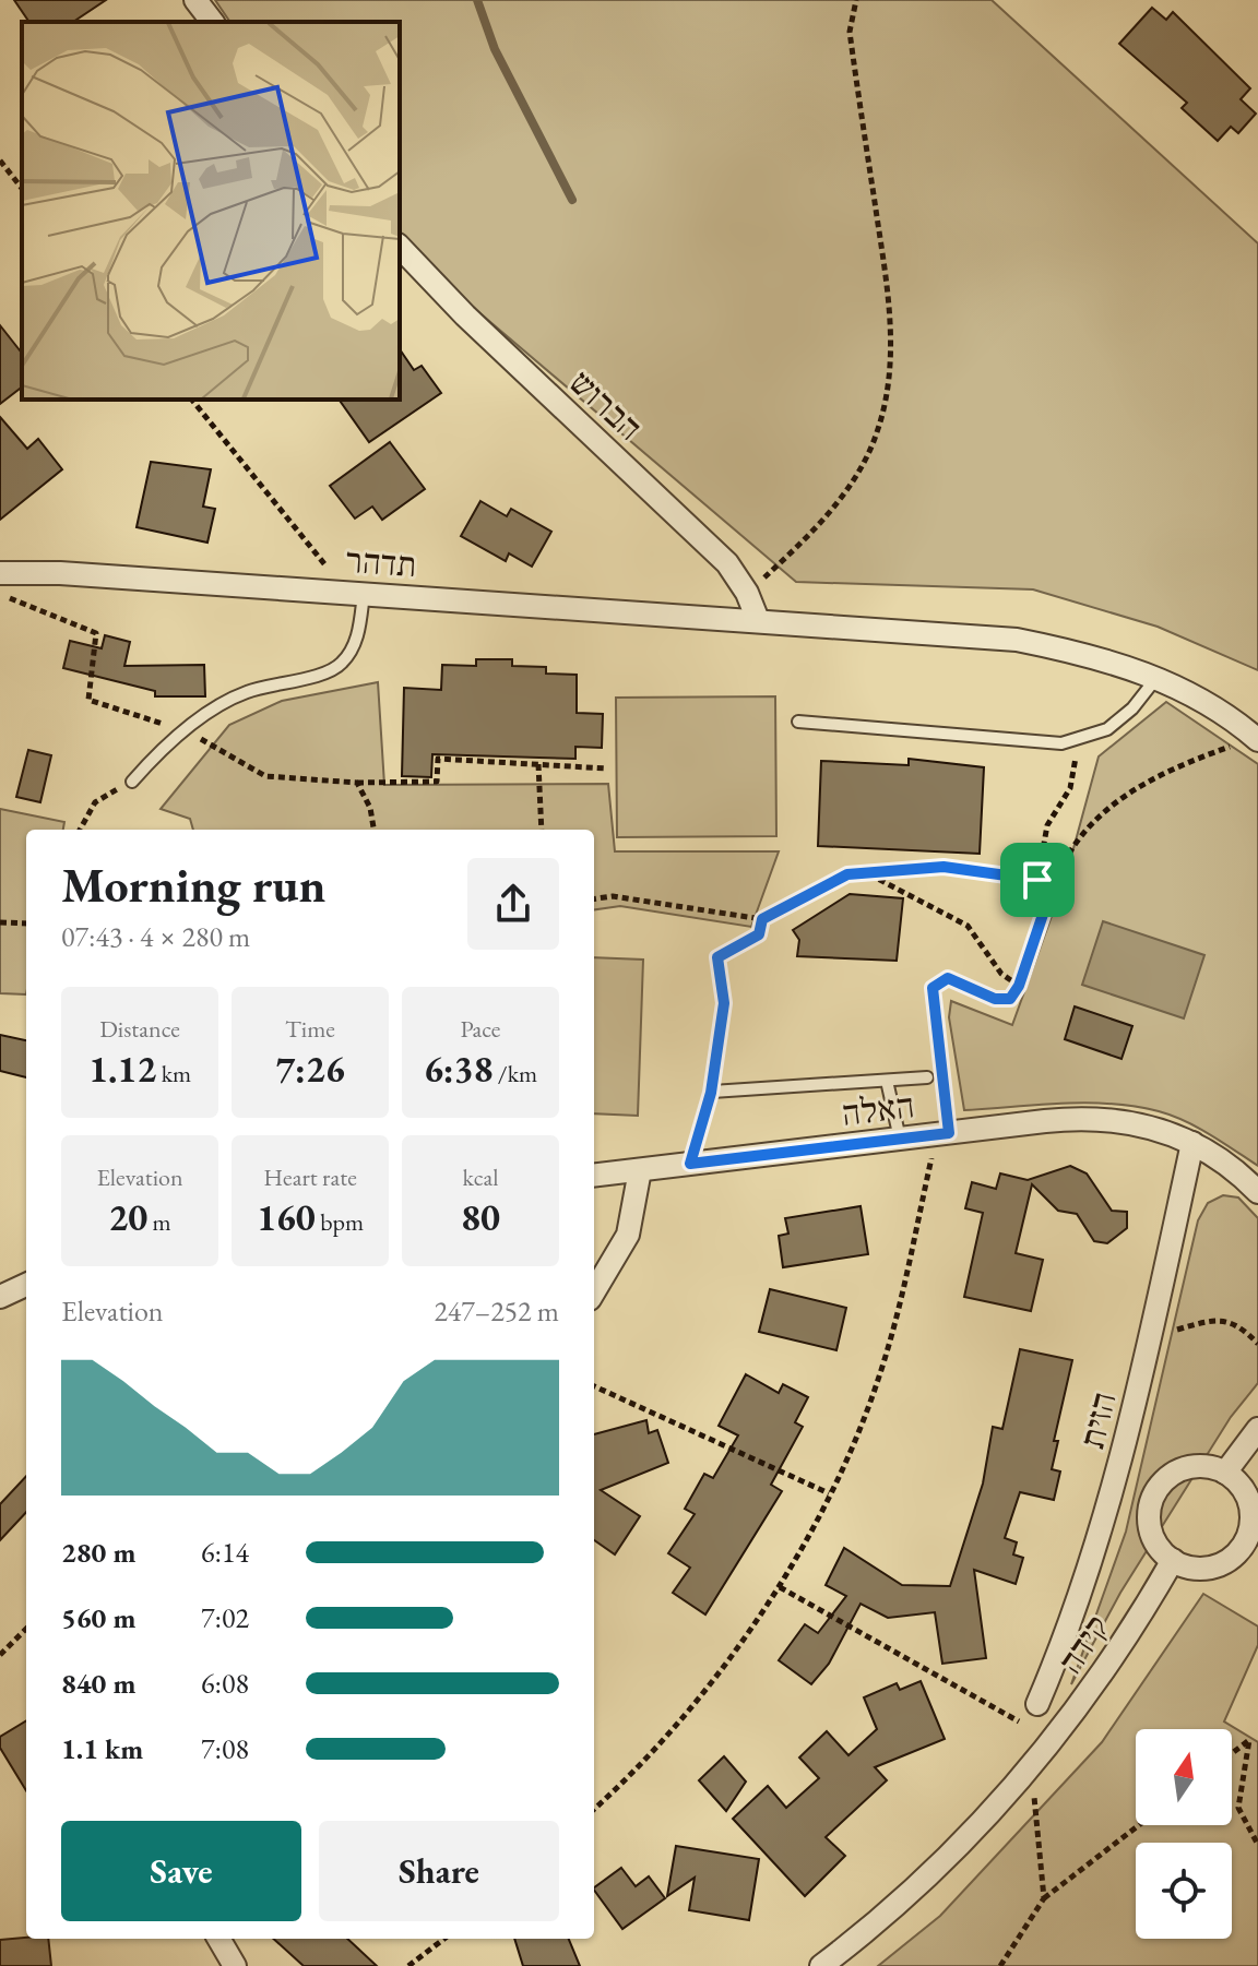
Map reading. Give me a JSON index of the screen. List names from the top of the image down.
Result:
{
  "streets": {
    "street": [
      "הברוש",
      "תדהר",
      "האלה",
      "הזית",
      "קידה"
    ]
  },
  "crossings": [
    ["הברוש", "תדהר"],
    ["האלה", "הזית"]
  ],
  "north": "top",
  "page": {
    "heading": ["Morning run", "07:43 · 4 × 280 m"],
    "stats": [
      ["Distance", "1.12 km"],
      ["Time", "7:26"],
      ["Pace", "6:38 /km"],
      ["Elevation", "20 m"],
      ["Heart rate", "160 bpm"],
      ["kcal", "80"]
    ],
    "chart": ["Elevation", "247–252 m"],
    "list": [
      {
        "name": "280 m",
        "note": "6:14"
      },
      {
        "name": "560 m",
        "note": "7:02"
      },
      {
        "name": "840 m",
        "note": "6:08"
      },
      {
        "name": "1.1 km",
        "note": "7:08"
      }
    ],
    "buttons": ["Save", "Share"]
  }
}
